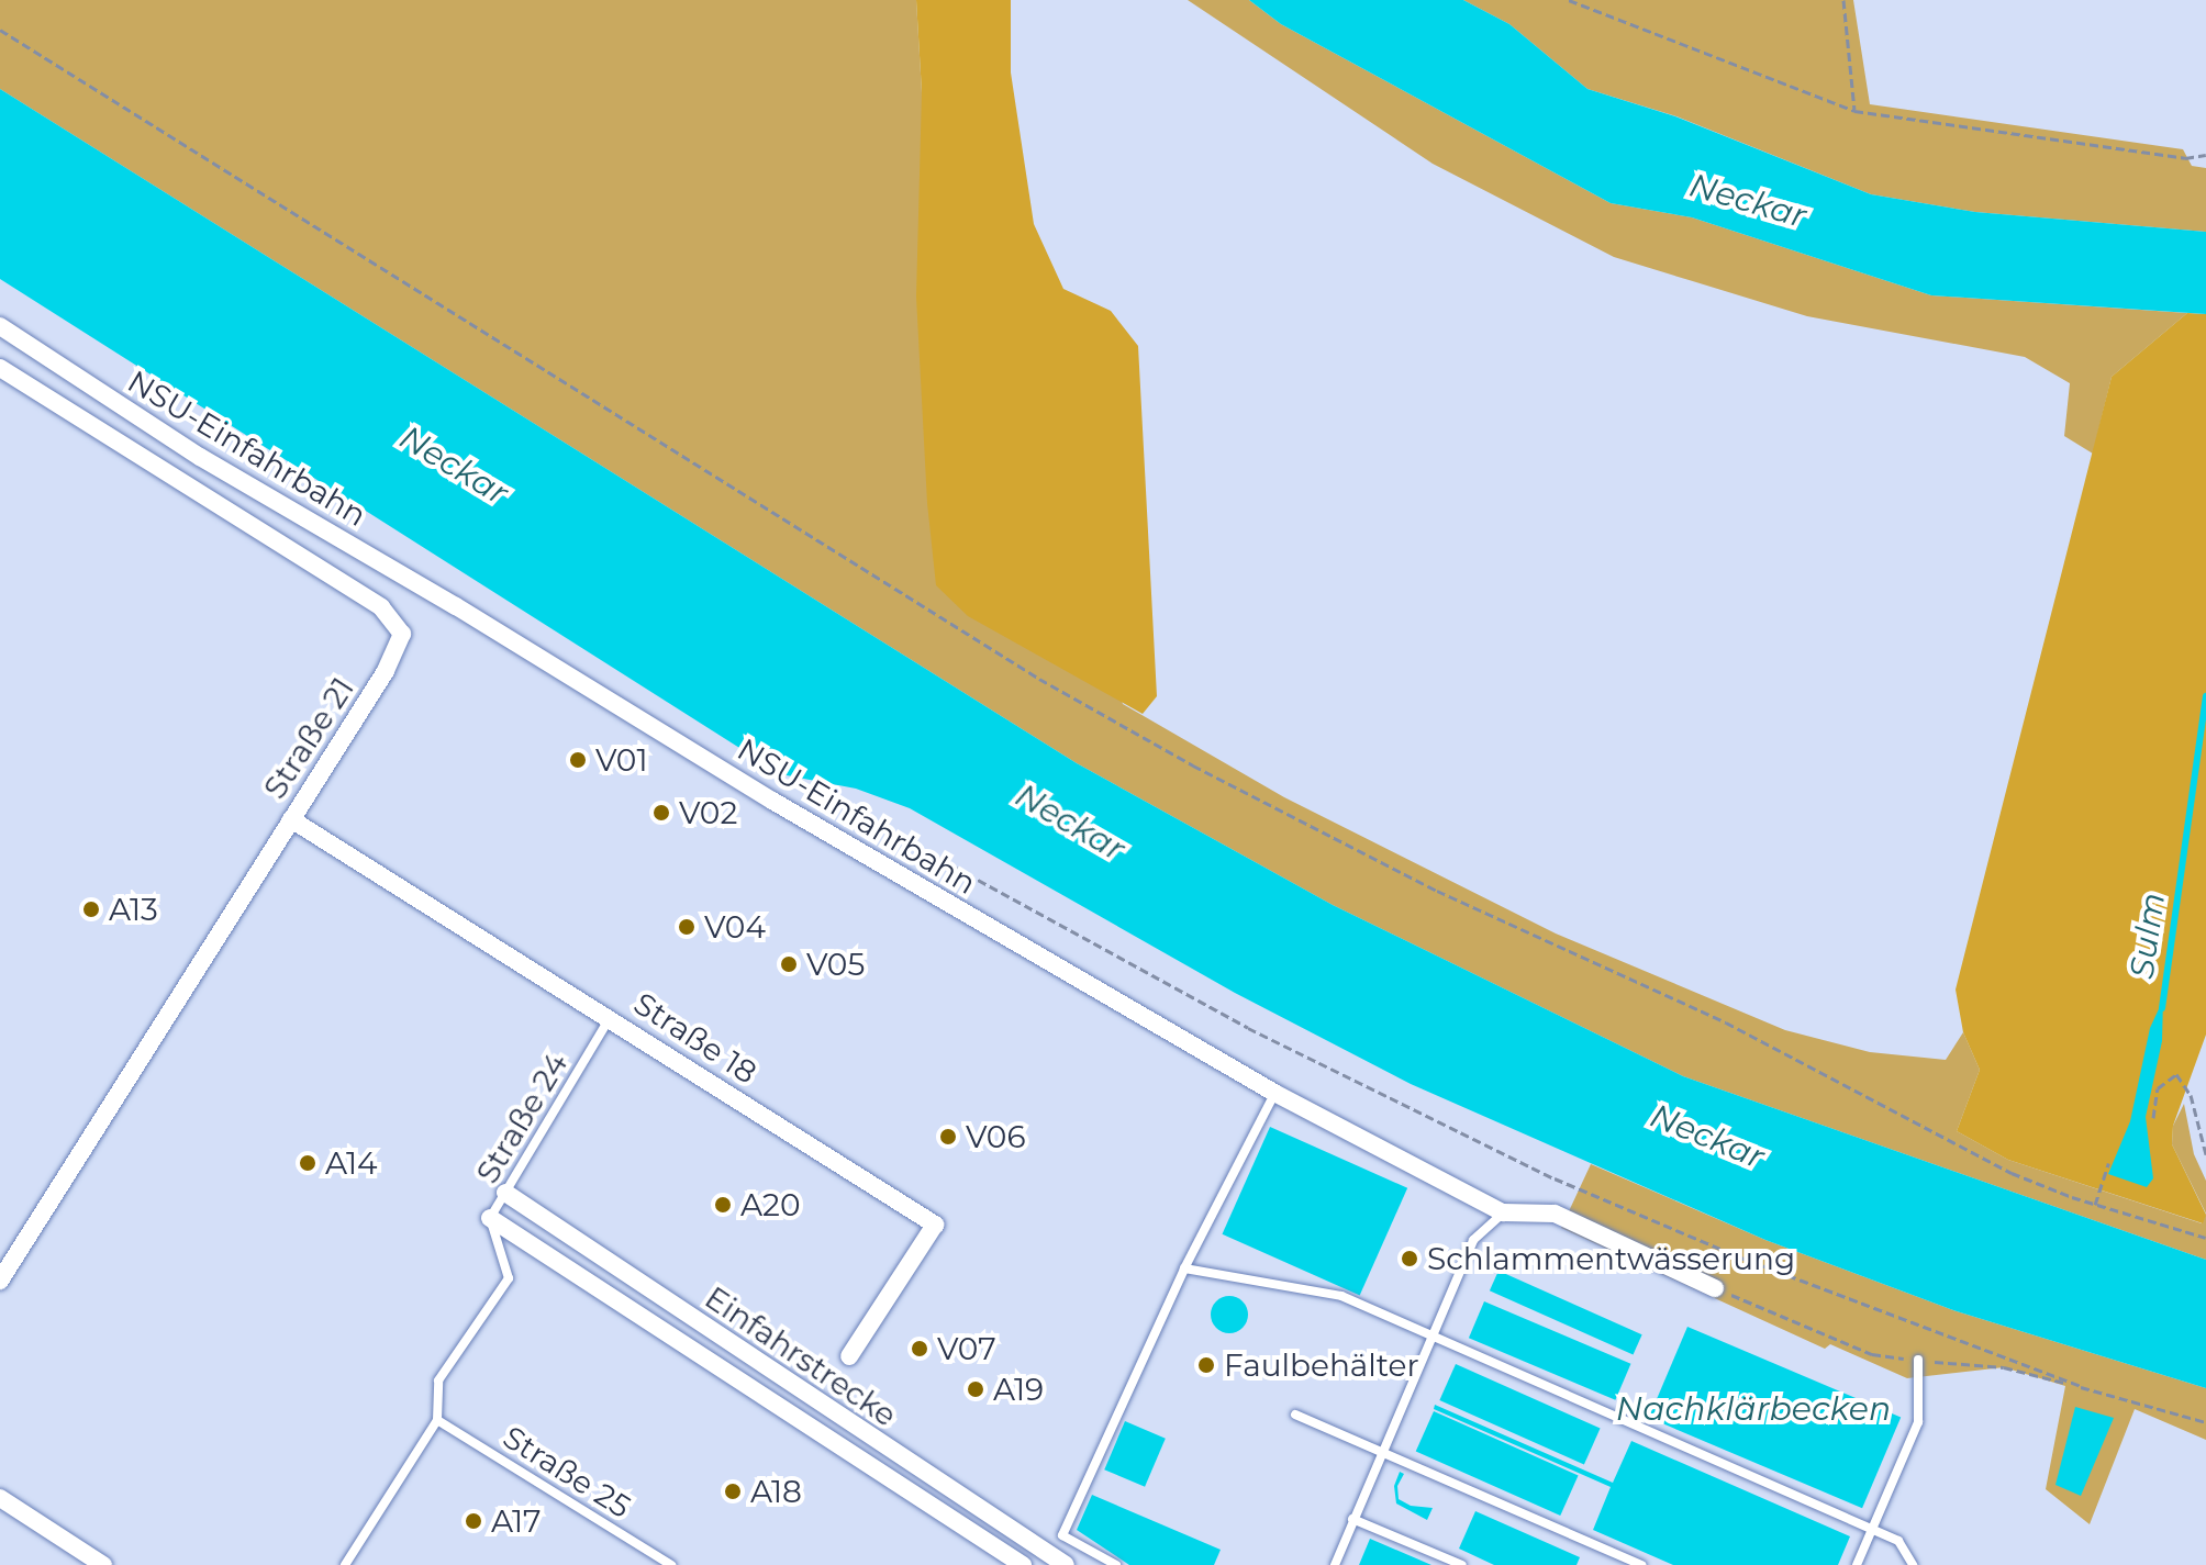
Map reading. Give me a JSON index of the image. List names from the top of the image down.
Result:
{
  "streets": {
    "street": [
      "NSU-Einfahrbahn",
      "Straße 21",
      "Straße 18",
      "Einfahrstrecke"
    ],
    "lane": ["Straße 24", "Straße 25"]
  },
  "crossings": [
    ["Straße 21", "Straße 18"],
    ["Straße 18", "Straße 24"],
    ["Straße 24", "Einfahrstrecke"],
    ["Straße 24", "Straße 25"]
  ],
  "water": ["Neckar", "Sulm", "Nachklärbecken"],
  "places": [
    "V01",
    "V02",
    "A13",
    "V04",
    "V05",
    "V06",
    "A14",
    "A20",
    "Schlammentwässerung",
    "V07",
    "Faulbehälter",
    "A19",
    "A18",
    "A17"
  ]
}
